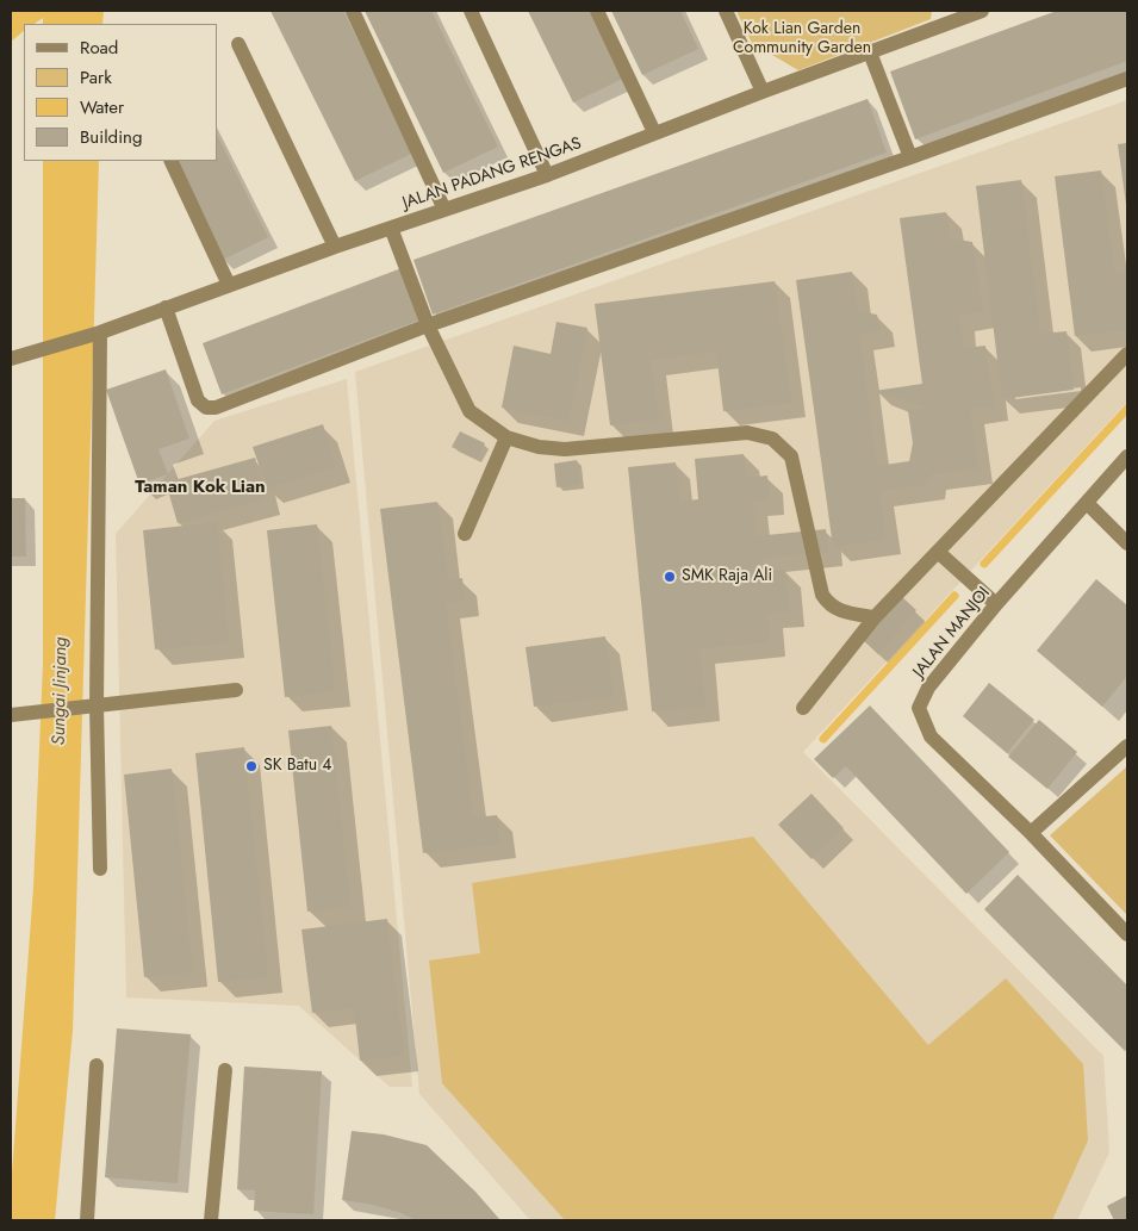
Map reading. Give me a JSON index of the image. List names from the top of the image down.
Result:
{
  "streets": {
    "street": ["JALAN PADANG RENGAS", "JALAN MANJOI"]
  },
  "districts": ["Taman Kok Lian"],
  "water": ["Sungai Jinjang"],
  "parks": ["Kok Lian Garden Community Garden"],
  "places": ["SMK Raja Ali", "SK Batu 4"],
  "legend": [
    "Road",
    "Park",
    "Water",
    "Building"
  ]
}
